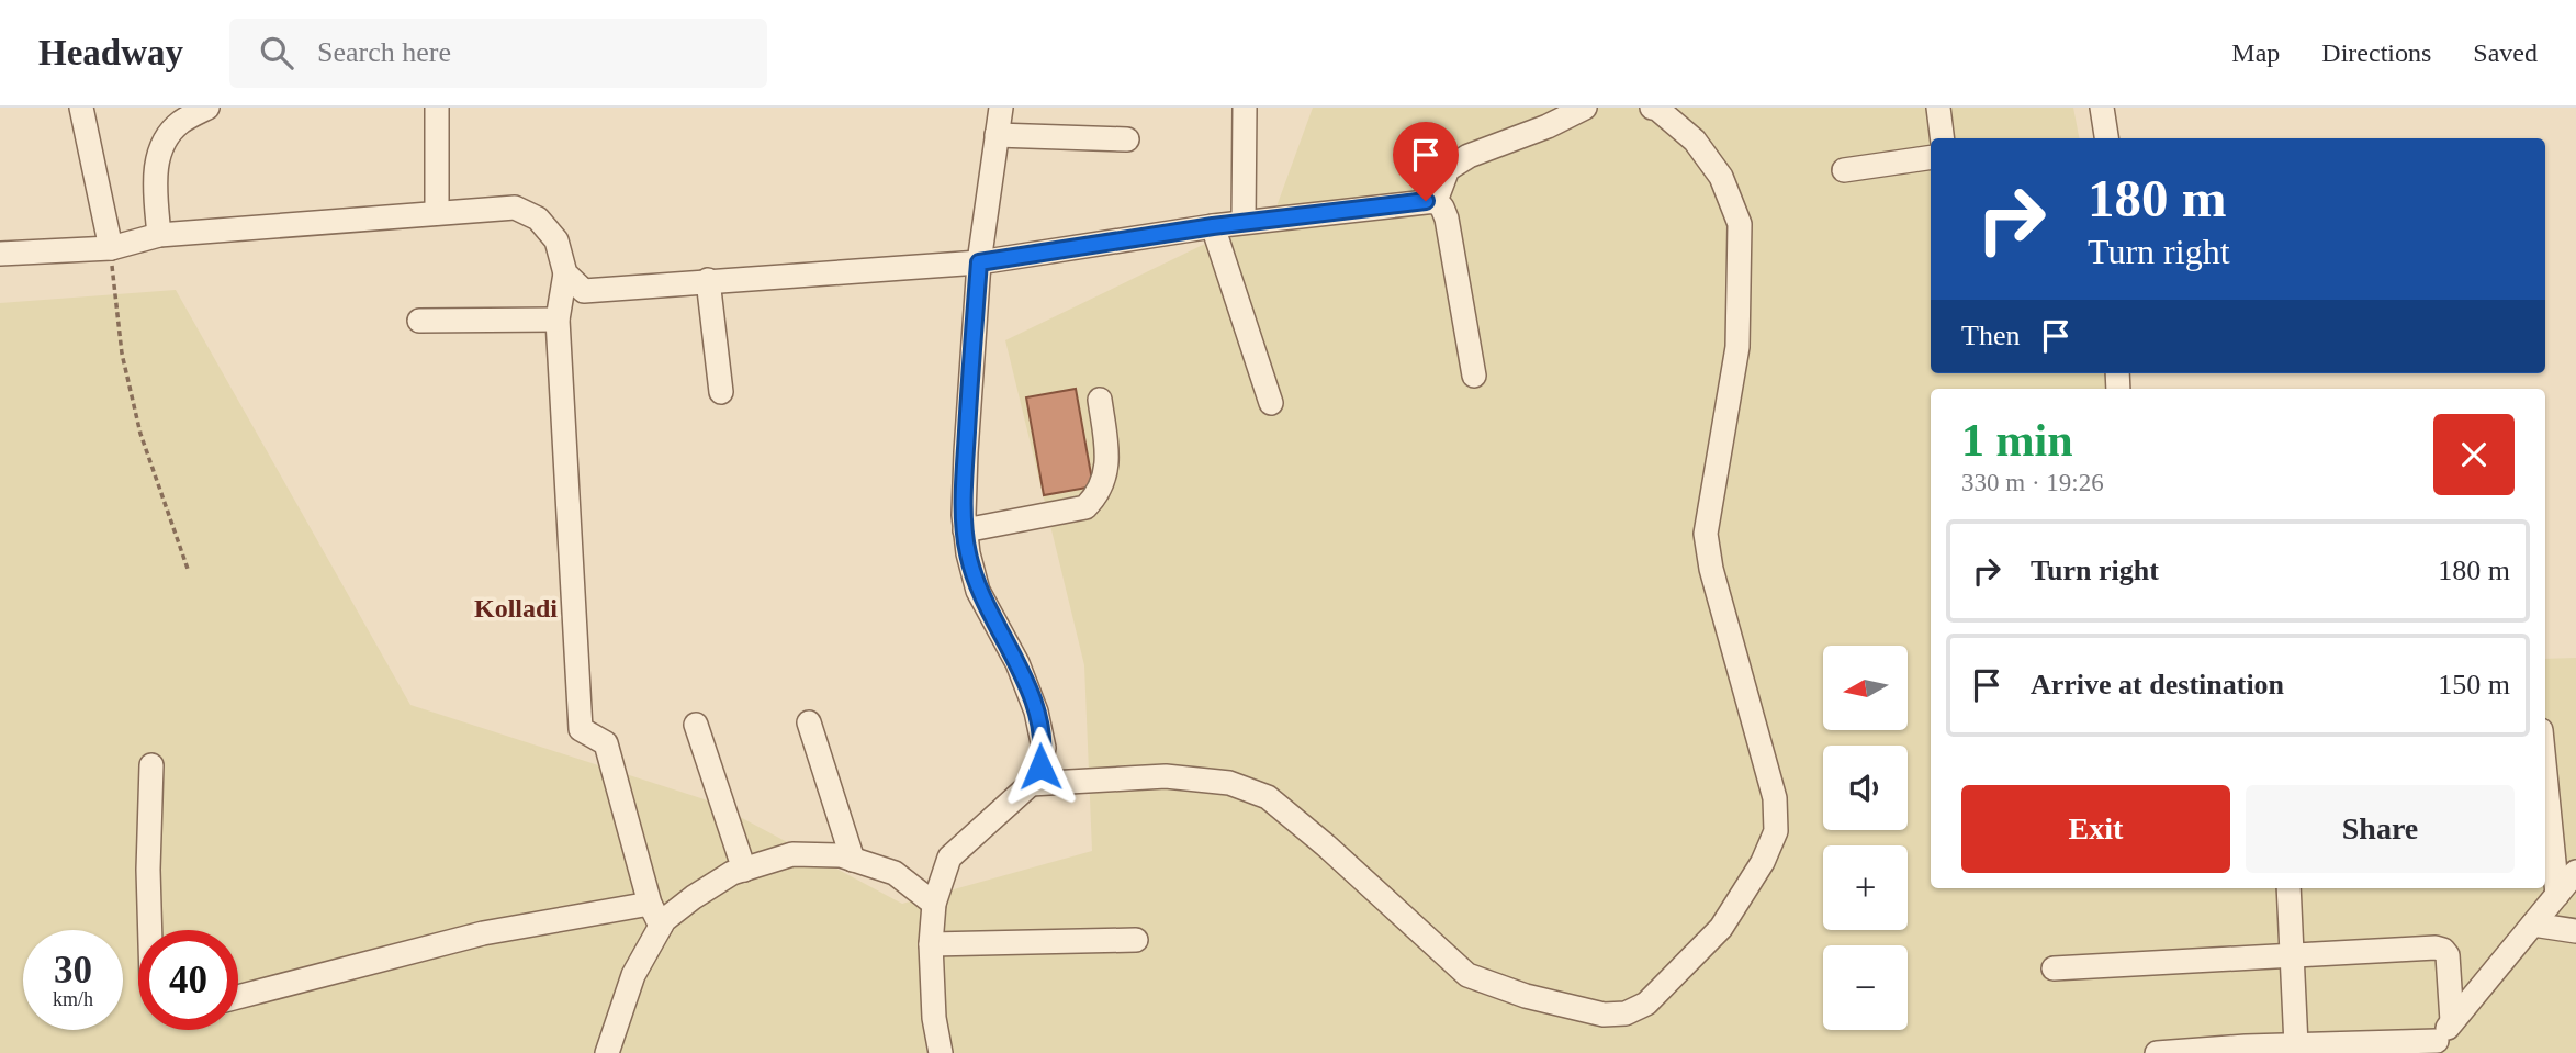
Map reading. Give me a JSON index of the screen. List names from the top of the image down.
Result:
{
  "districts": ["Kolladi"],
  "north": "left",
  "page": {
    "header": "Headway",
    "search": "Search here",
    "nav": ["Map", "Directions", "Saved"],
    "turn": ["180 m", "Turn right"],
    "then": "Then",
    "heading": ["1 min", "330 m · 19:26"],
    "list": [
      {
        "name": "Turn right",
        "value": "180 m"
      },
      {
        "name": "Arrive at destination",
        "value": "150 m"
      }
    ],
    "map_buttons": ["+", "−"],
    "buttons": ["Exit", "Share"],
    "speed": "30 km/h",
    "limit": "40"
  }
}
